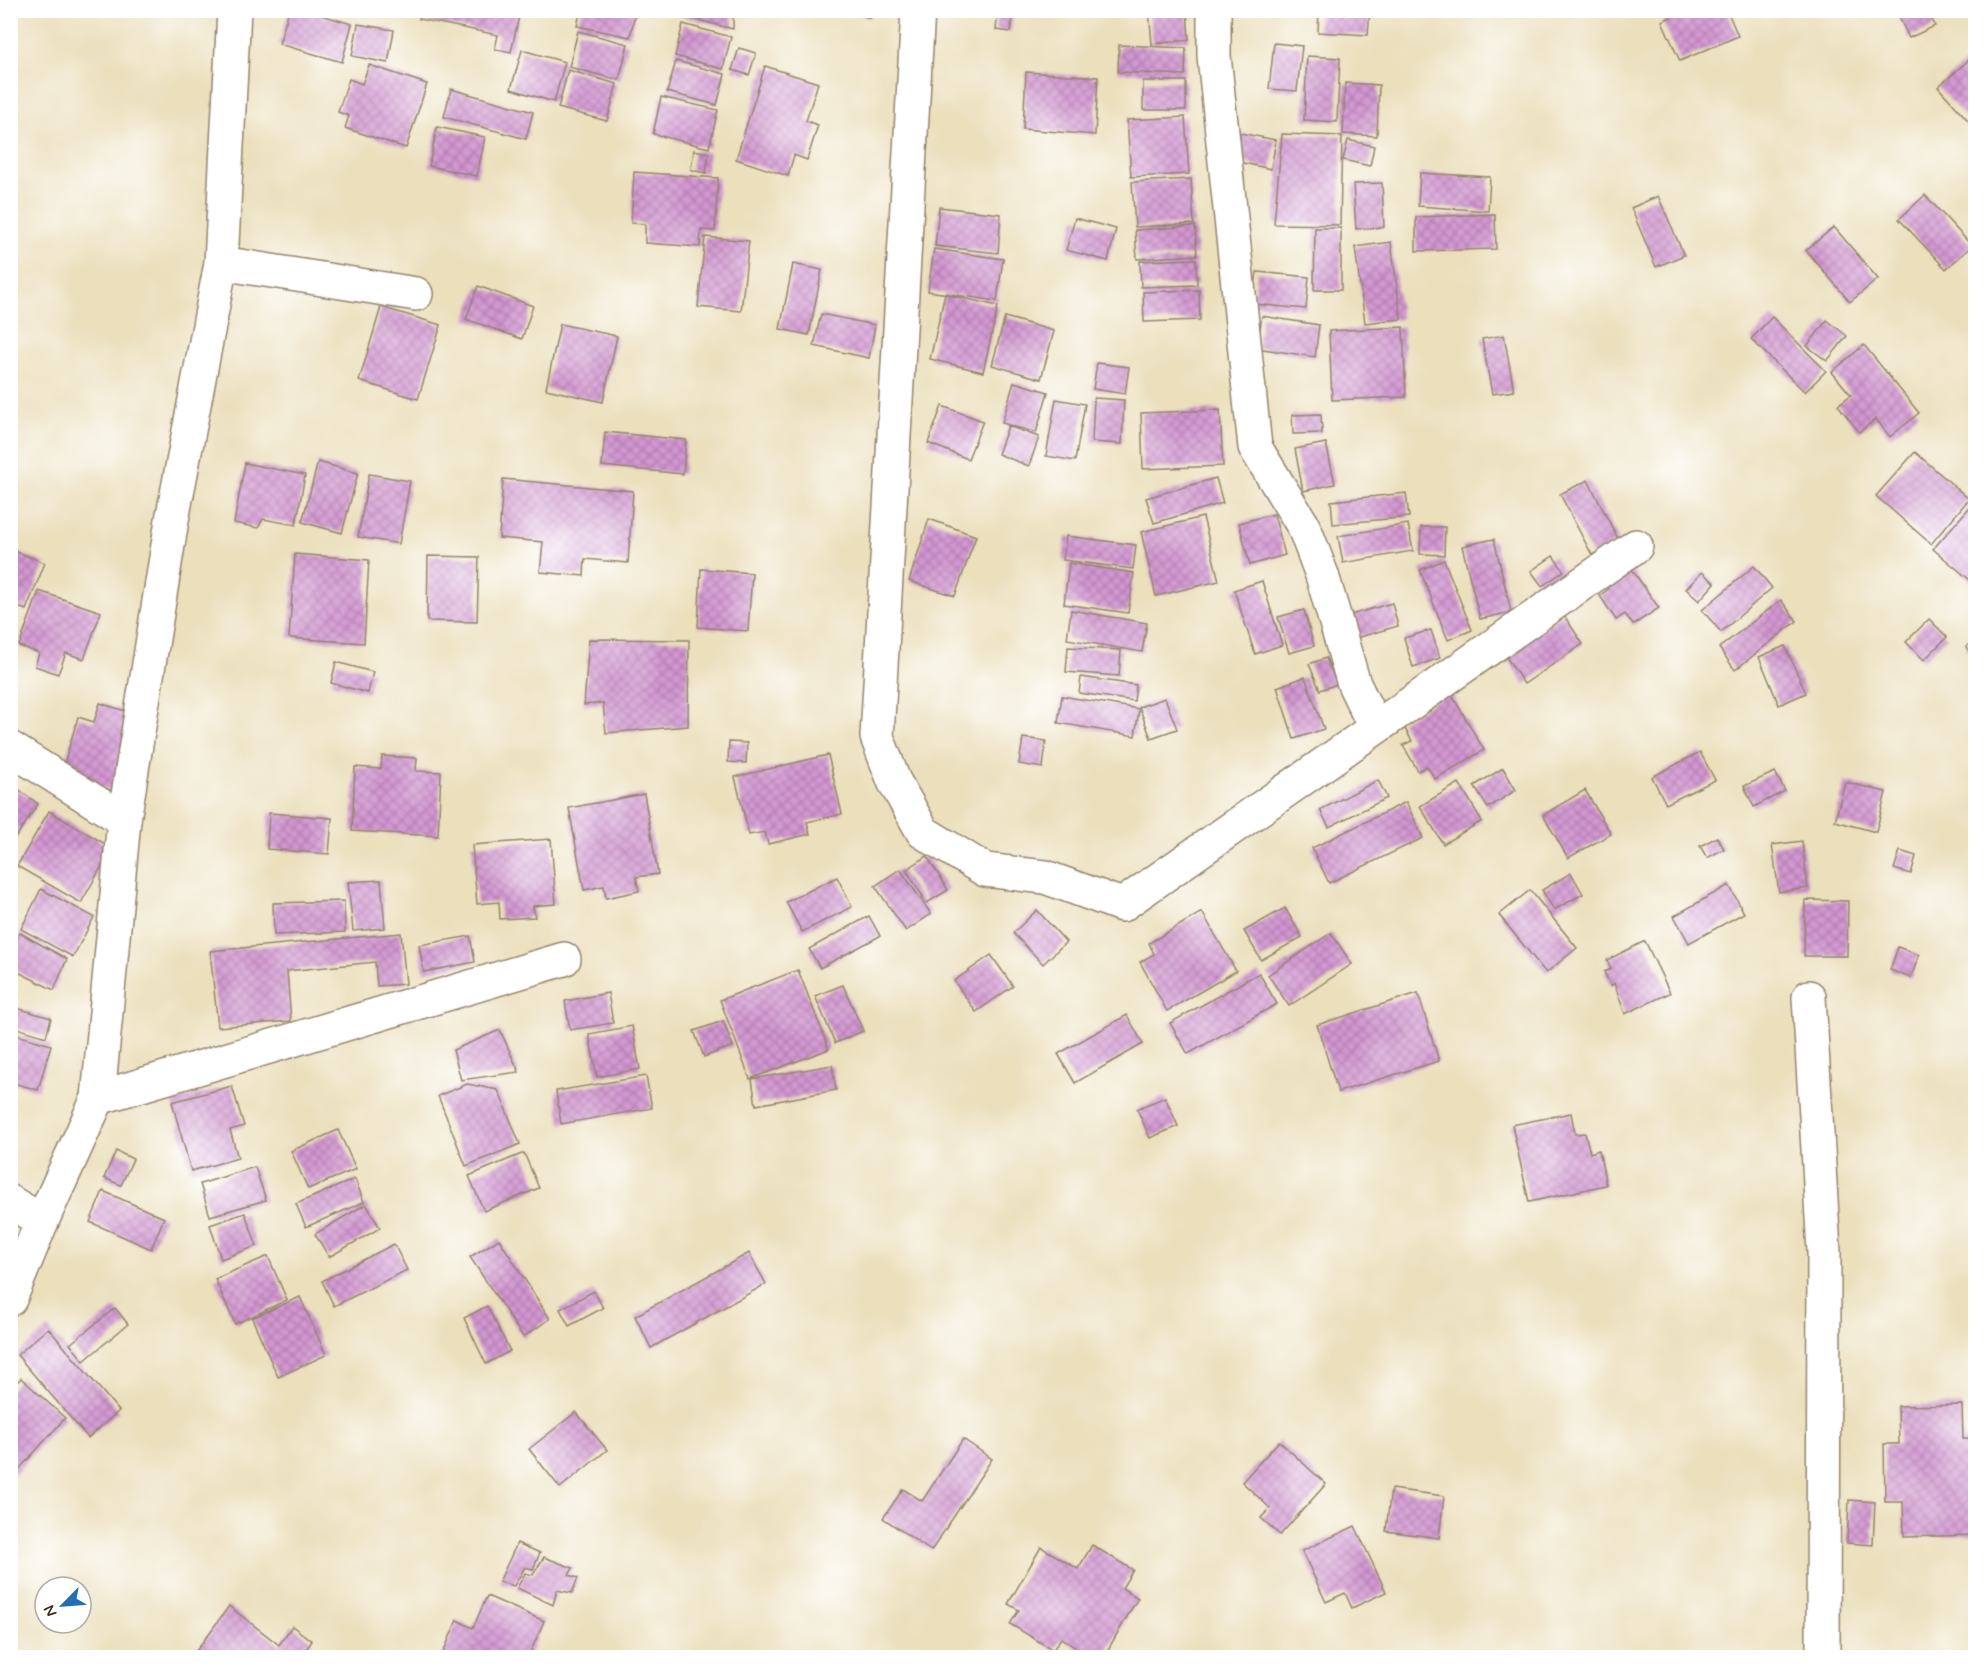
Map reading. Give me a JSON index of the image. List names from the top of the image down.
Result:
{
  "north": "bottom left"
}
